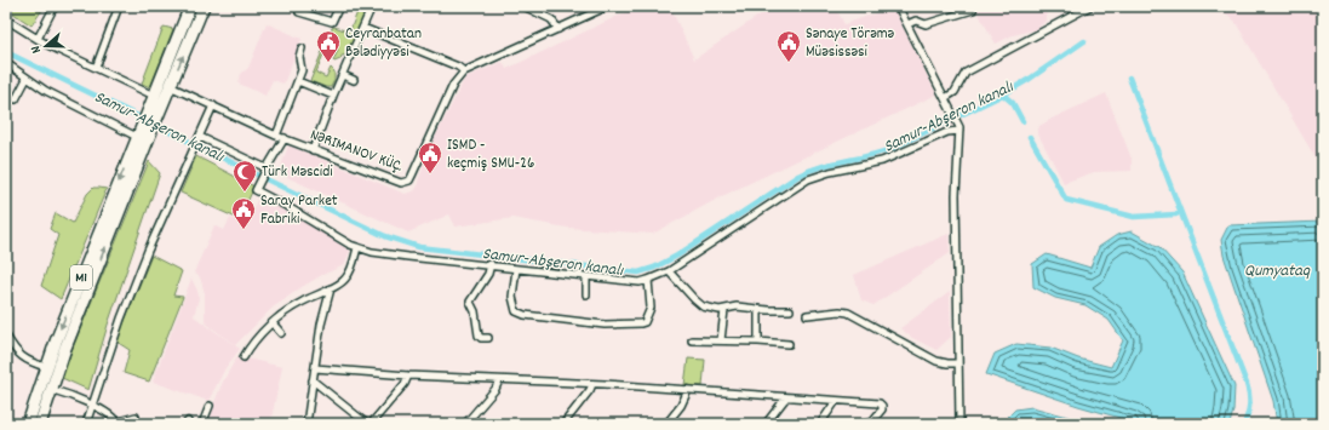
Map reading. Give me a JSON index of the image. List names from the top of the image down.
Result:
{
  "streets": {
    "highway": ["M1"],
    "street": ["NƏRIMANOV KÜÇ."]
  },
  "water": ["Samur-Abşeron kanalı", "Qumyataq"],
  "places": {
    "public building": [
      "Ceyranbatan Bələdiyyəsi",
      "Sənaye Törəmə Müəsissəsi",
      "ISMD - keçmiş SMU-26",
      "Saray Parket Fabriki"
    ],
    "mosque": ["Türk Məscidi"]
  },
  "north": "left"
}
